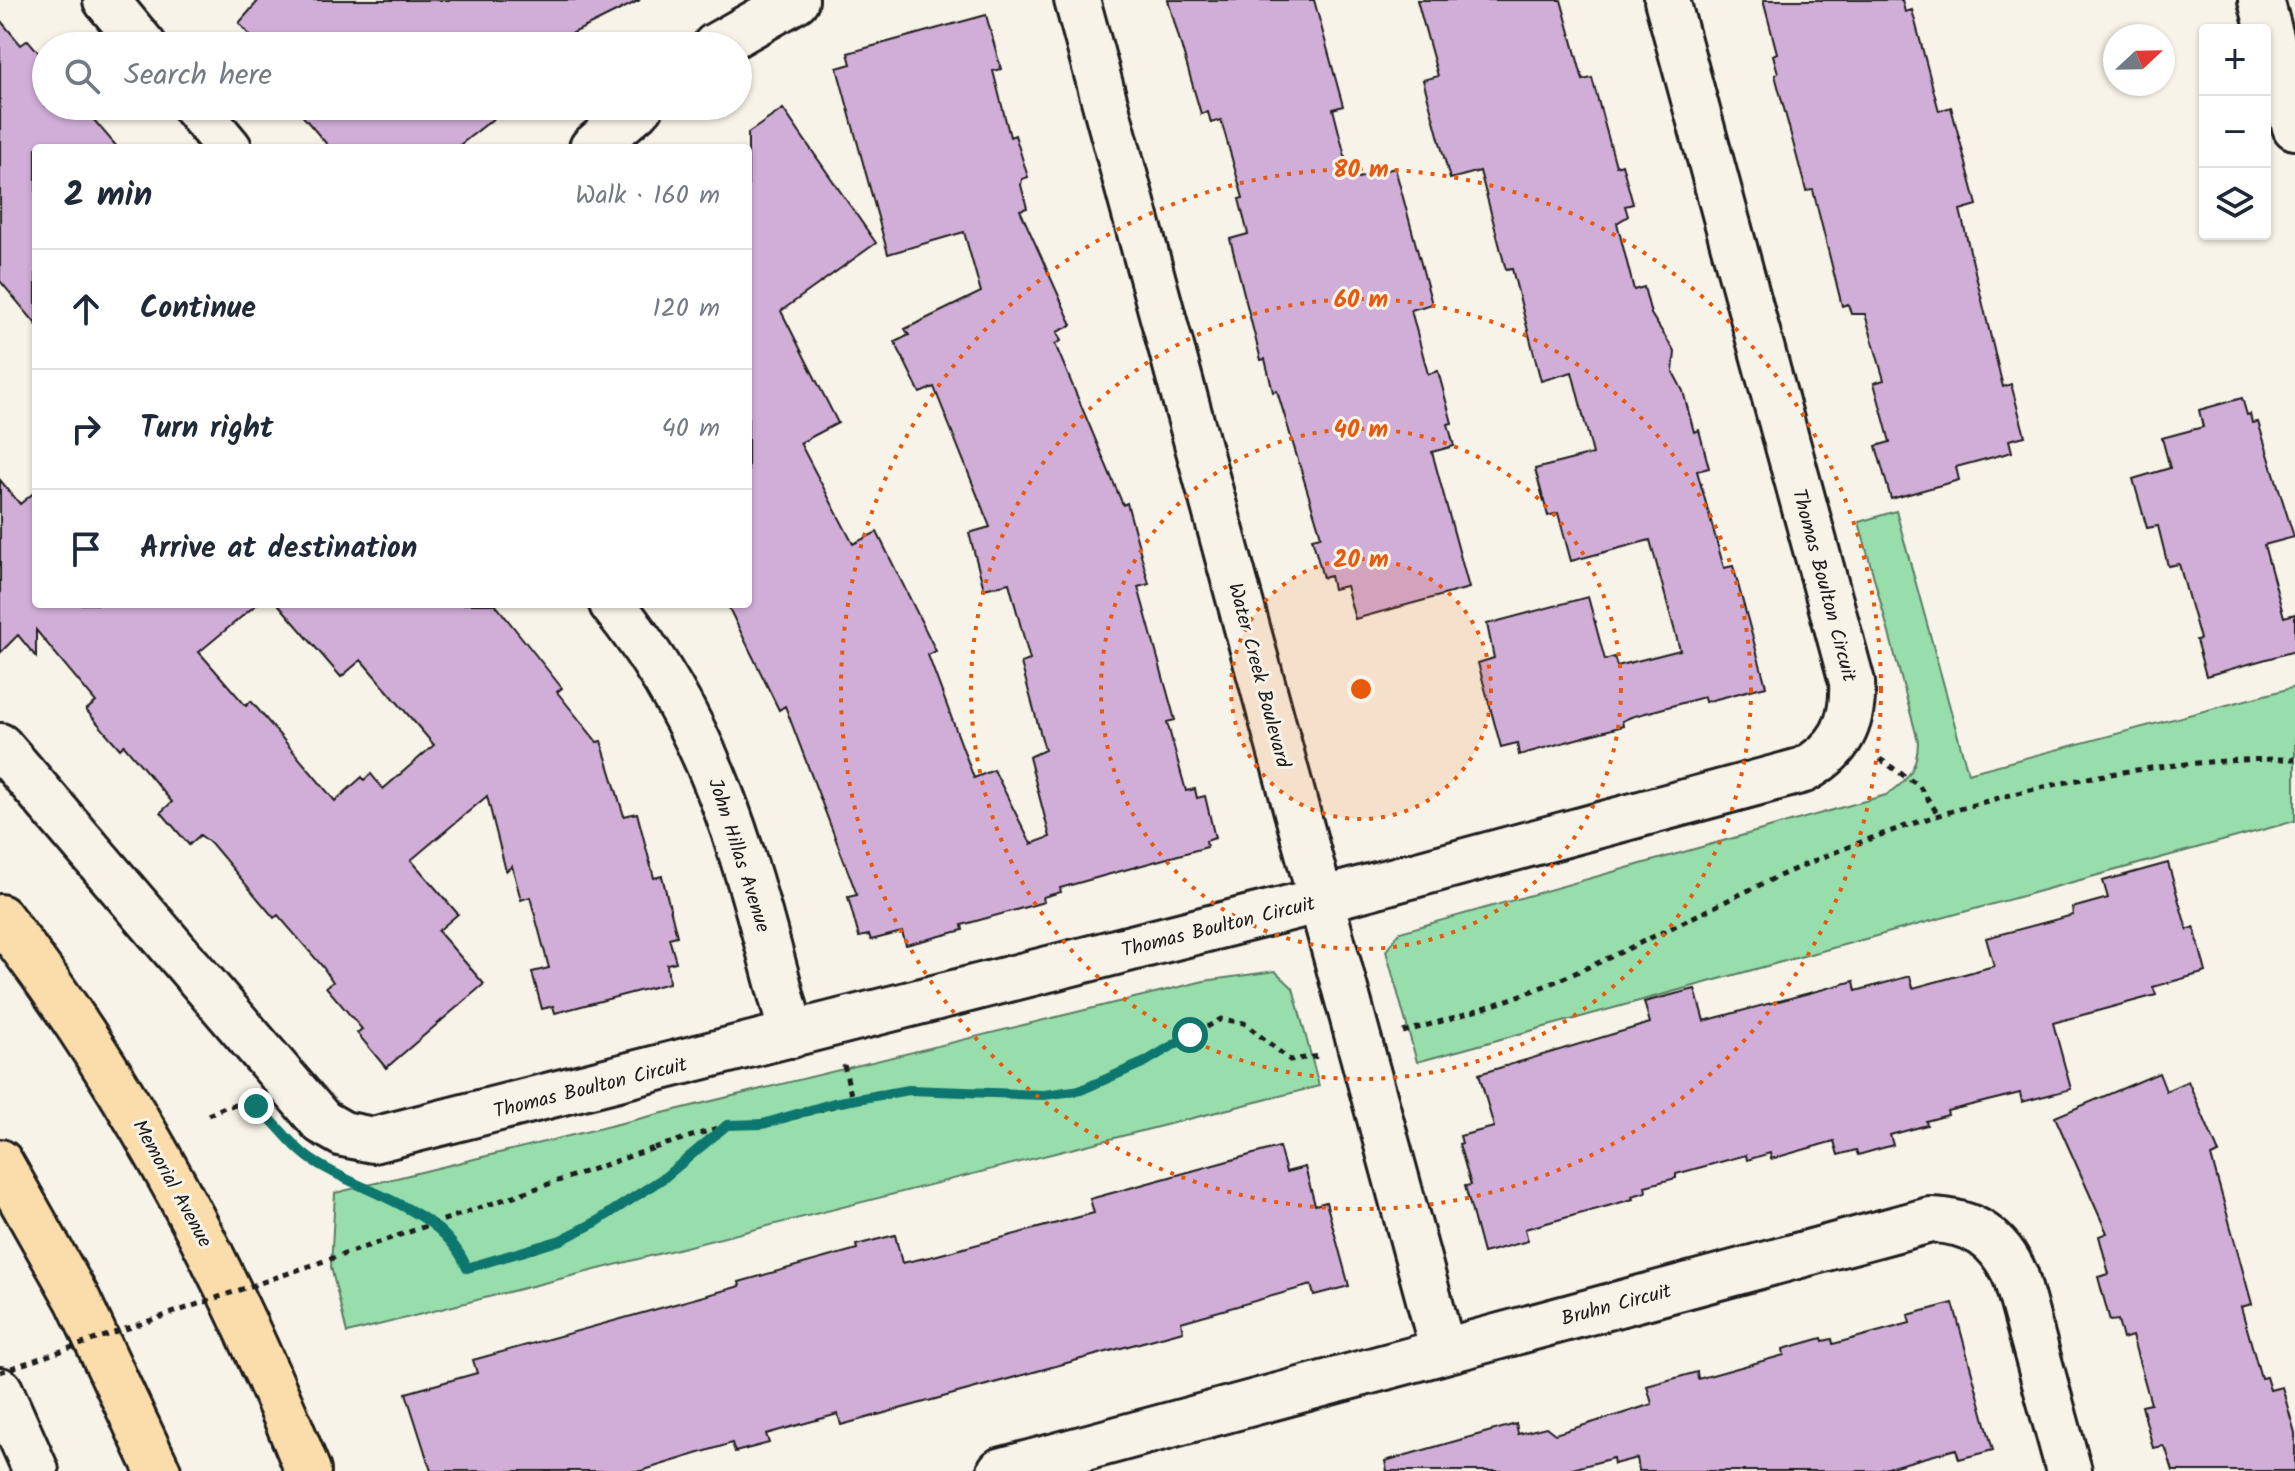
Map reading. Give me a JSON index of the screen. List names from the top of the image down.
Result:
{
  "streets": {
    "main road": ["Memorial Avenue"],
    "street": [
      "Thomas Boulton Circuit",
      "Water Creek Boulevard",
      "John Hillas Avenue",
      "Bruhn Circuit"
    ]
  },
  "crossings": [
    ["Thomas Boulton Circuit", "Water Creek Boulevard"],
    ["Thomas Boulton Circuit", "John Hillas Avenue"],
    ["Water Creek Boulevard", "Bruhn Circuit"]
  ],
  "north": "right",
  "page": {
    "map_buttons": ["+", "−"],
    "search": "Search here",
    "heading": ["2 min", "Walk · 160 m"],
    "list": [
      ["Continue", "120 m"],
      ["Turn right", "40 m"],
      "Arrive at destination"
    ]
  },
  "rings": [
    "80 m",
    "60 m",
    "40 m",
    "20 m"
  ]
}
